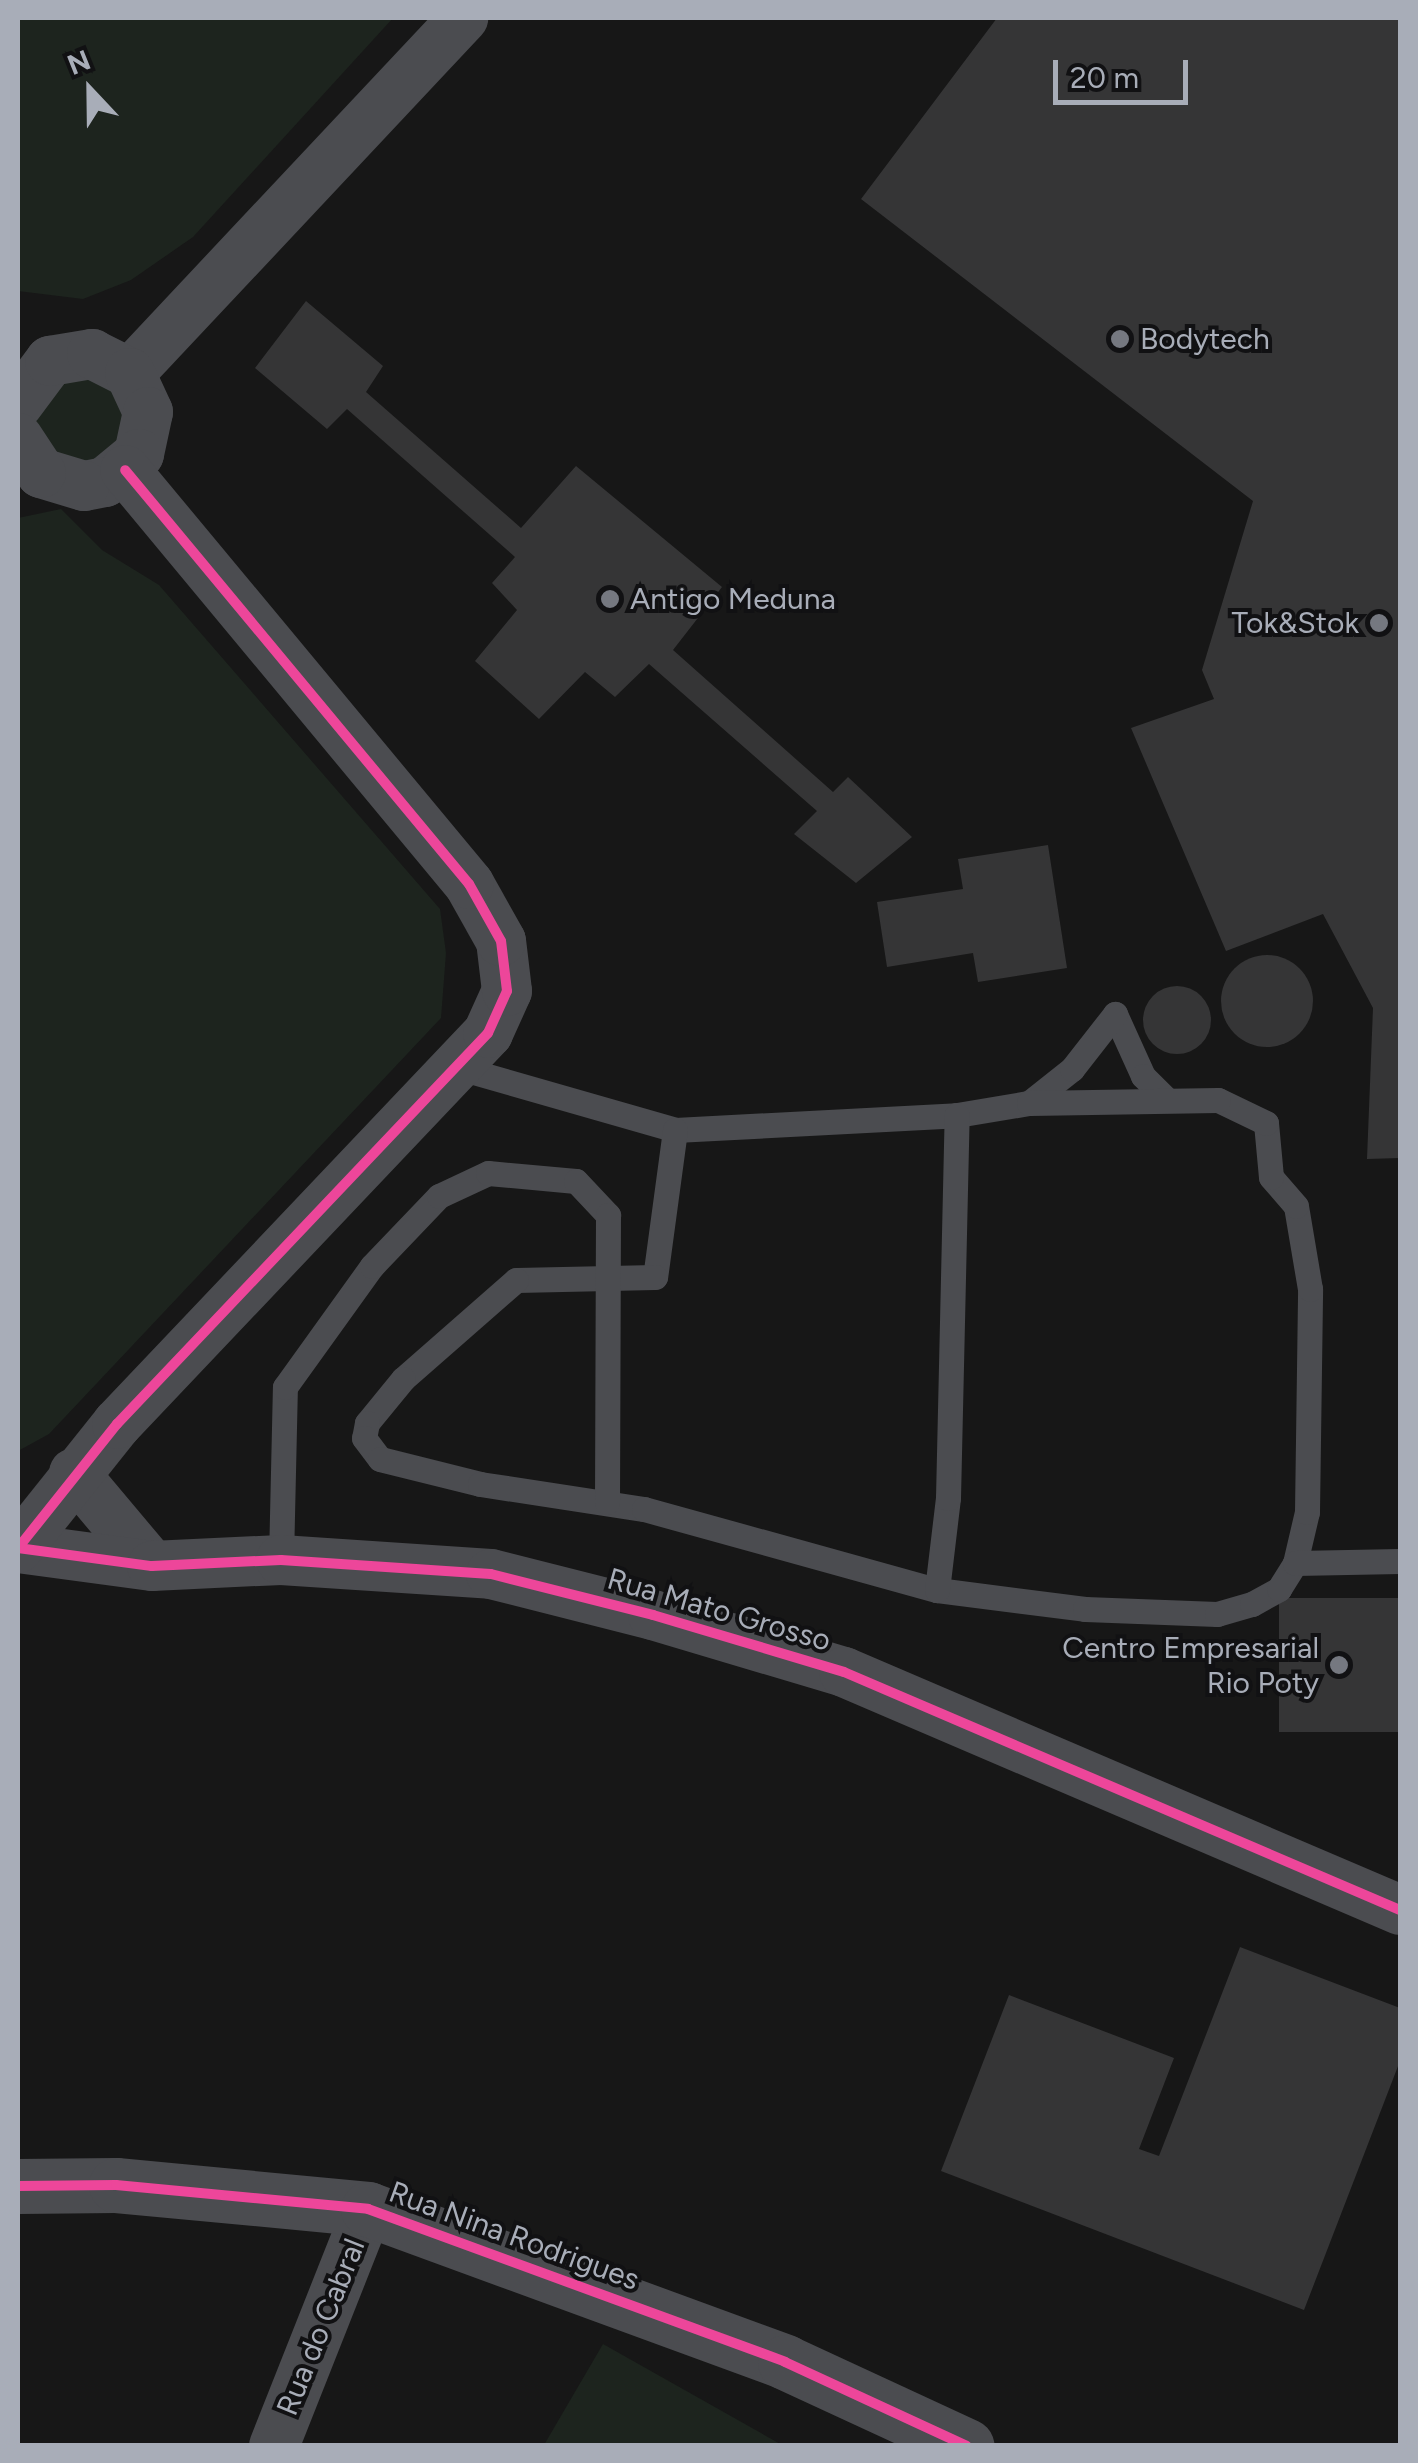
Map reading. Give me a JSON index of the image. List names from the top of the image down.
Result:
{
  "streets": {
    "street": ["Rua Mato Grosso", "Rua Nina Rodrigues", "Rua do Cabral"]
  },
  "crossings": [
    ["Rua Nina Rodrigues", "Rua do Cabral"]
  ],
  "places": [
    "Bodytech",
    "Antigo Meduna",
    "Tok&Stok",
    "Centro Empresarial Rio Poty"
  ],
  "scale_bar": "20 m",
  "north": "top"
}
